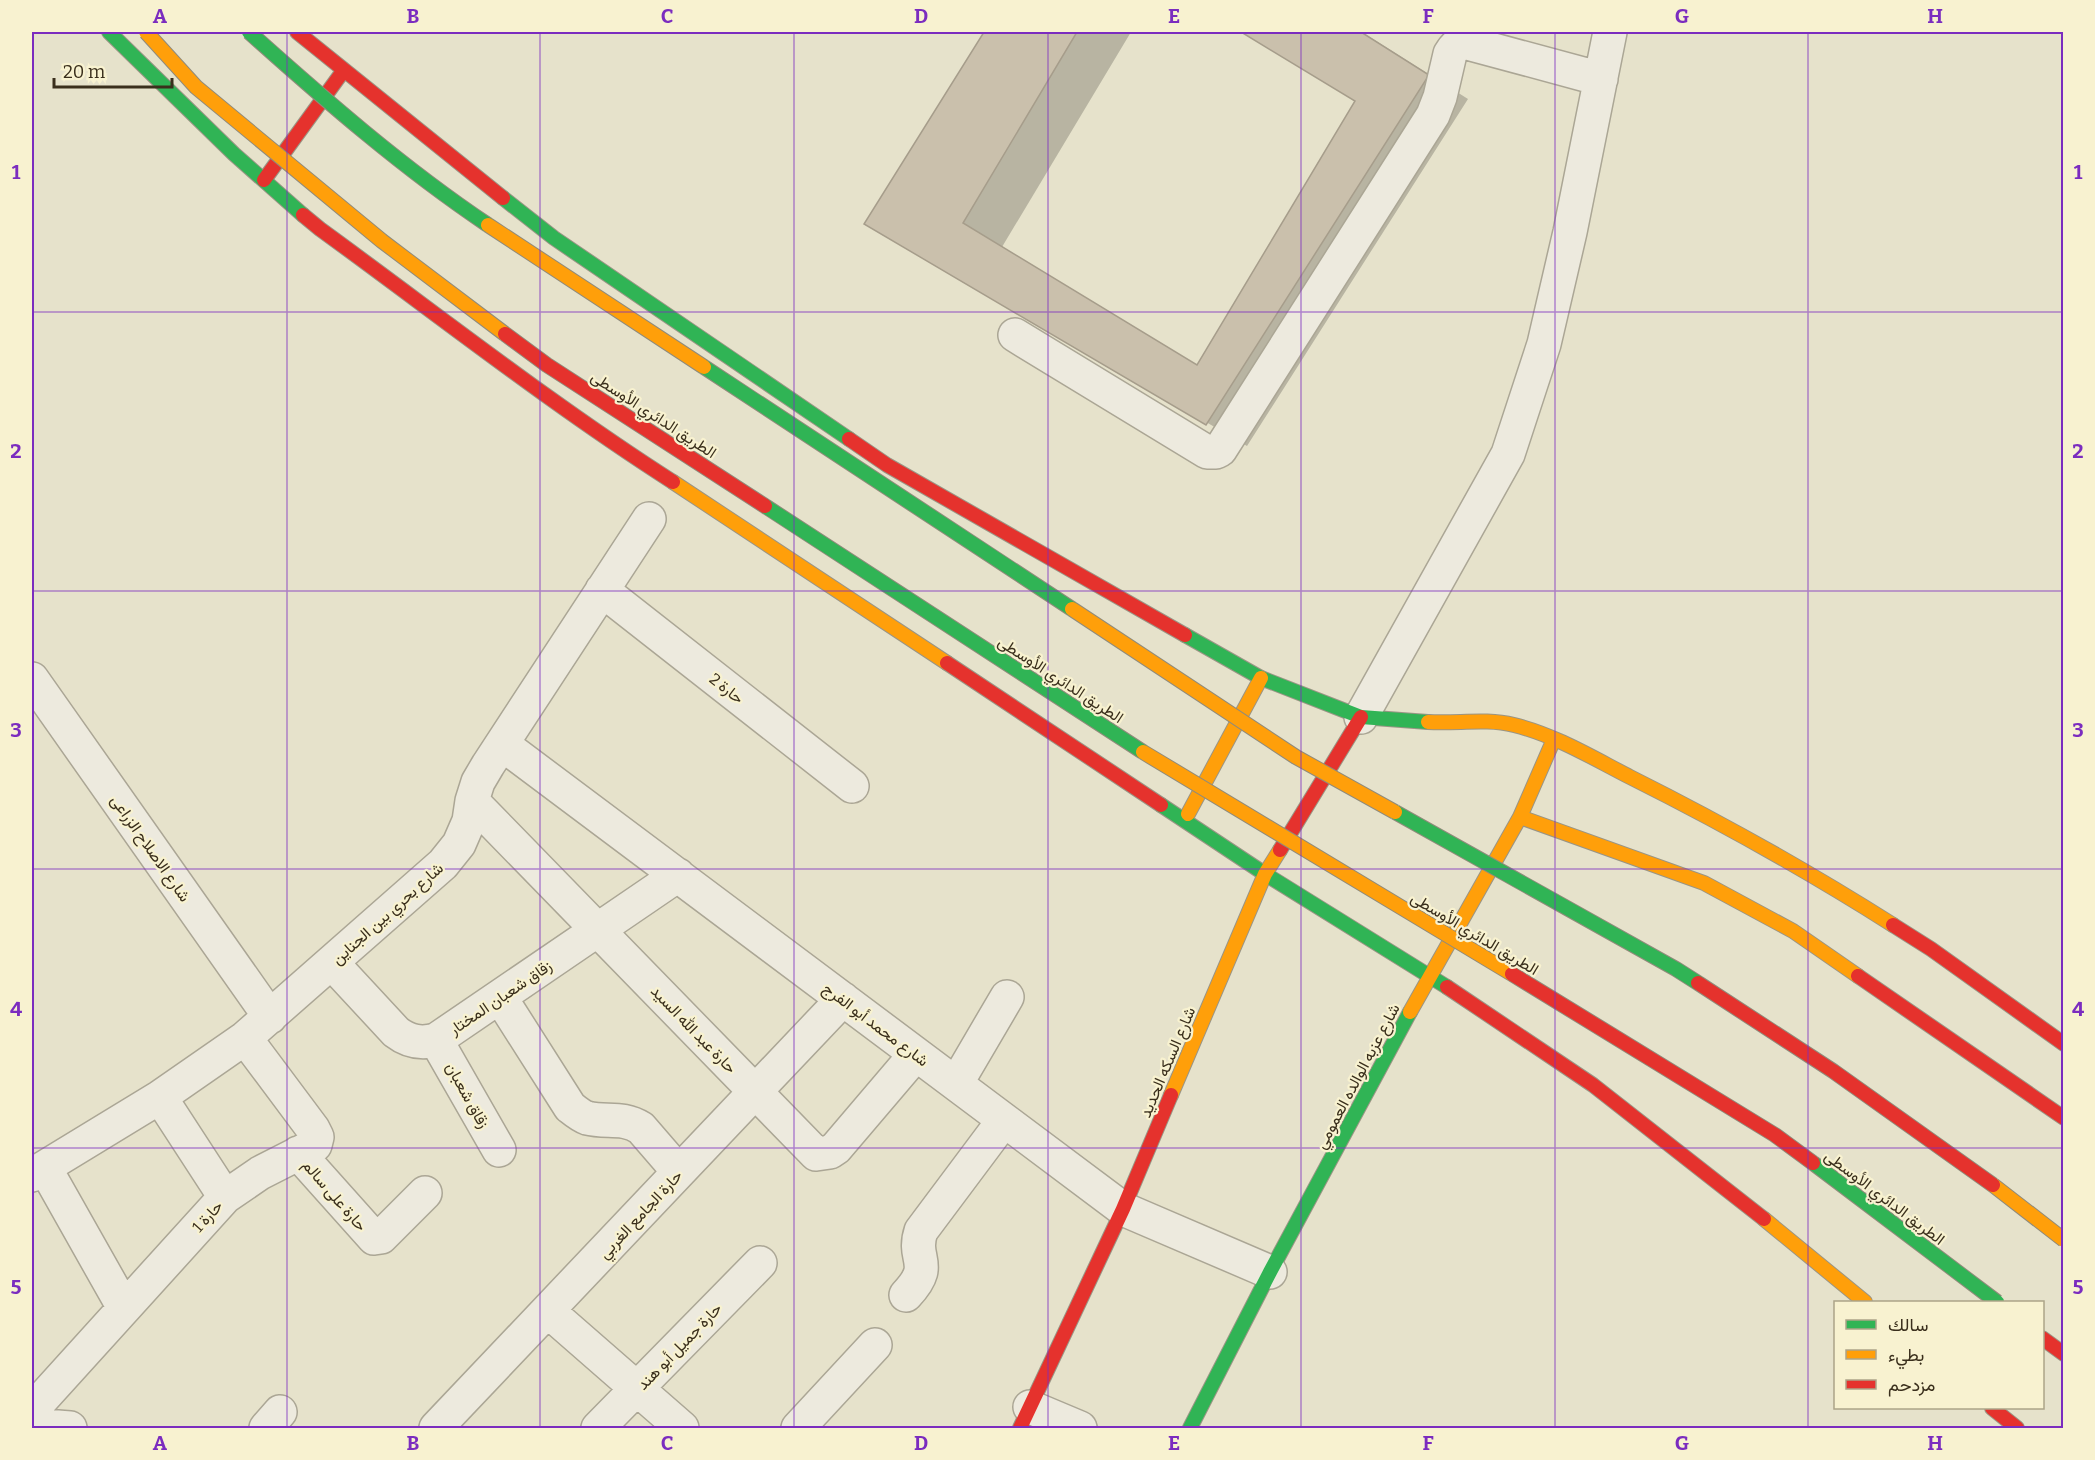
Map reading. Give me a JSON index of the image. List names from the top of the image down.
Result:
{
  "streets": {
    "main road": ["الطريق الدائري الأوسطى", "شارع السكه الحديد", "شارع عزبه الوالده العمومي"],
    "street": [
      "حارة 2",
      "شارع الاصلاح الزراعى",
      "شارع بحري بين الجناين",
      "زقاق شعبان المختار",
      "شارع محمد أبو الفرج",
      "حارة عبد الله السيد",
      "زقاق شعبان",
      "حارة على سالم",
      "حارة الجامع الغربي",
      "حارة 1",
      "حارة جميل أبو هند"
    ]
  },
  "crossings": [
    ["حارة 2", "شارع بحري بين الجناين"],
    ["شارع الاصلاح الزراعى", "شارع بحري بين الجناين"],
    ["شارع بحري بين الجناين", "زقاق شعبان المختار"],
    ["شارع بحري بين الجناين", "شارع محمد أبو الفرج"],
    ["شارع بحري بين الجناين", "حارة عبد الله السيد"],
    ["شارع بحري بين الجناين", "حارة 1"],
    ["زقاق شعبان المختار", "شارع محمد أبو الفرج"],
    ["زقاق شعبان المختار", "حارة عبد الله السيد"],
    ["زقاق شعبان المختار", "زقاق شعبان"],
    ["شارع محمد أبو الفرج", "حارة عبد الله السيد"],
    ["شارع محمد أبو الفرج", "شارع السكه الحديد"],
    ["شارع محمد أبو الفرج", "شارع عزبه الوالده العمومي"],
    ["شارع محمد أبو الفرج", "حارة الجامع الغربي"],
    ["حارة عبد الله السيد", "حارة الجامع الغربي"],
    ["حارة على سالم", "حارة 1"]
  ],
  "legend": ["سالك", "بطيء", "مزدحم"],
  "scale_bar": "20 m",
  "grid": {
    "columns": [
      "A",
      "B",
      "C",
      "D",
      "E",
      "F",
      "G",
      "H"
    ],
    "rows": [
      "1",
      "2",
      "3",
      "4",
      "5"
    ]
  }
}
